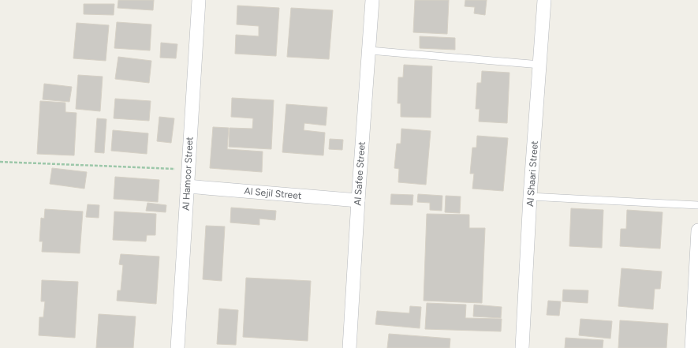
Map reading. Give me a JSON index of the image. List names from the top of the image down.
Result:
{
  "streets": {
    "street": [
      "Al Hamoor Street",
      "Al Safee Street",
      "Al Shaari Street",
      "Al Sejil Street"
    ]
  },
  "crossings": [
    ["Al Hamoor Street", "Al Sejil Street"],
    ["Al Safee Street", "Al Sejil Street"]
  ]
}
